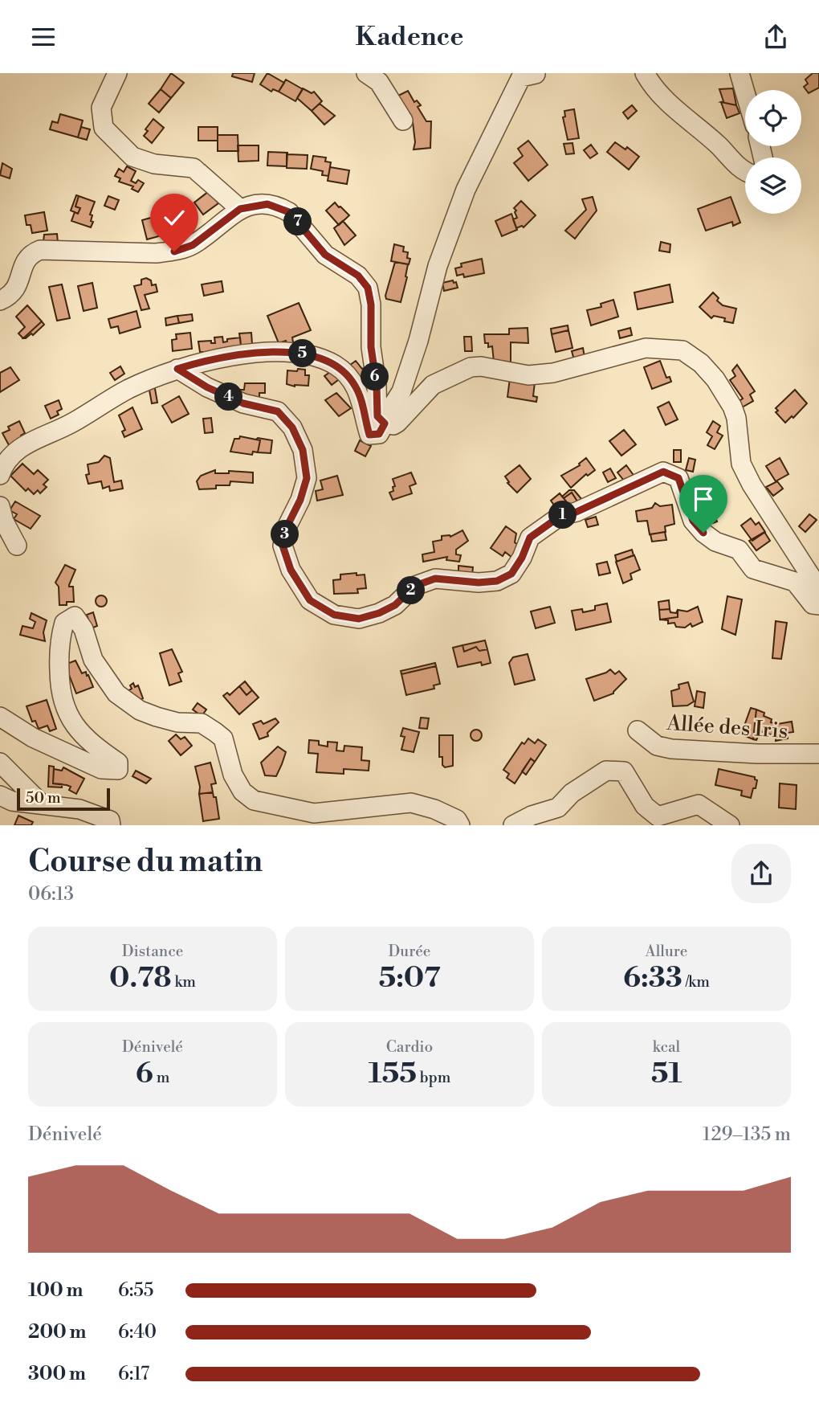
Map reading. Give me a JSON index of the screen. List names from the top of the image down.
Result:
{
  "streets": {
    "street": ["Allée des Iris"]
  },
  "scale_bar": "50 m",
  "page": {
    "header": "Kadence",
    "pins": [
      "7",
      "5",
      "6",
      "4",
      "1",
      "3",
      "2"
    ],
    "scale": "50 m",
    "heading": ["Course du matin", "06:13"],
    "stats": [
      ["Distance", "0.78 km"],
      ["Durée", "5:07"],
      ["Allure", "6:33 /km"],
      ["Dénivelé", "6 m"],
      ["Cardio", "155 bpm"],
      ["kcal", "51"]
    ],
    "chart": ["Dénivelé", "129–135 m"],
    "list": [
      {
        "name": "100 m",
        "note": "6:55"
      },
      {
        "name": "200 m",
        "note": "6:40"
      },
      {
        "name": "300 m",
        "note": "6:17"
      }
    ]
  }
}
